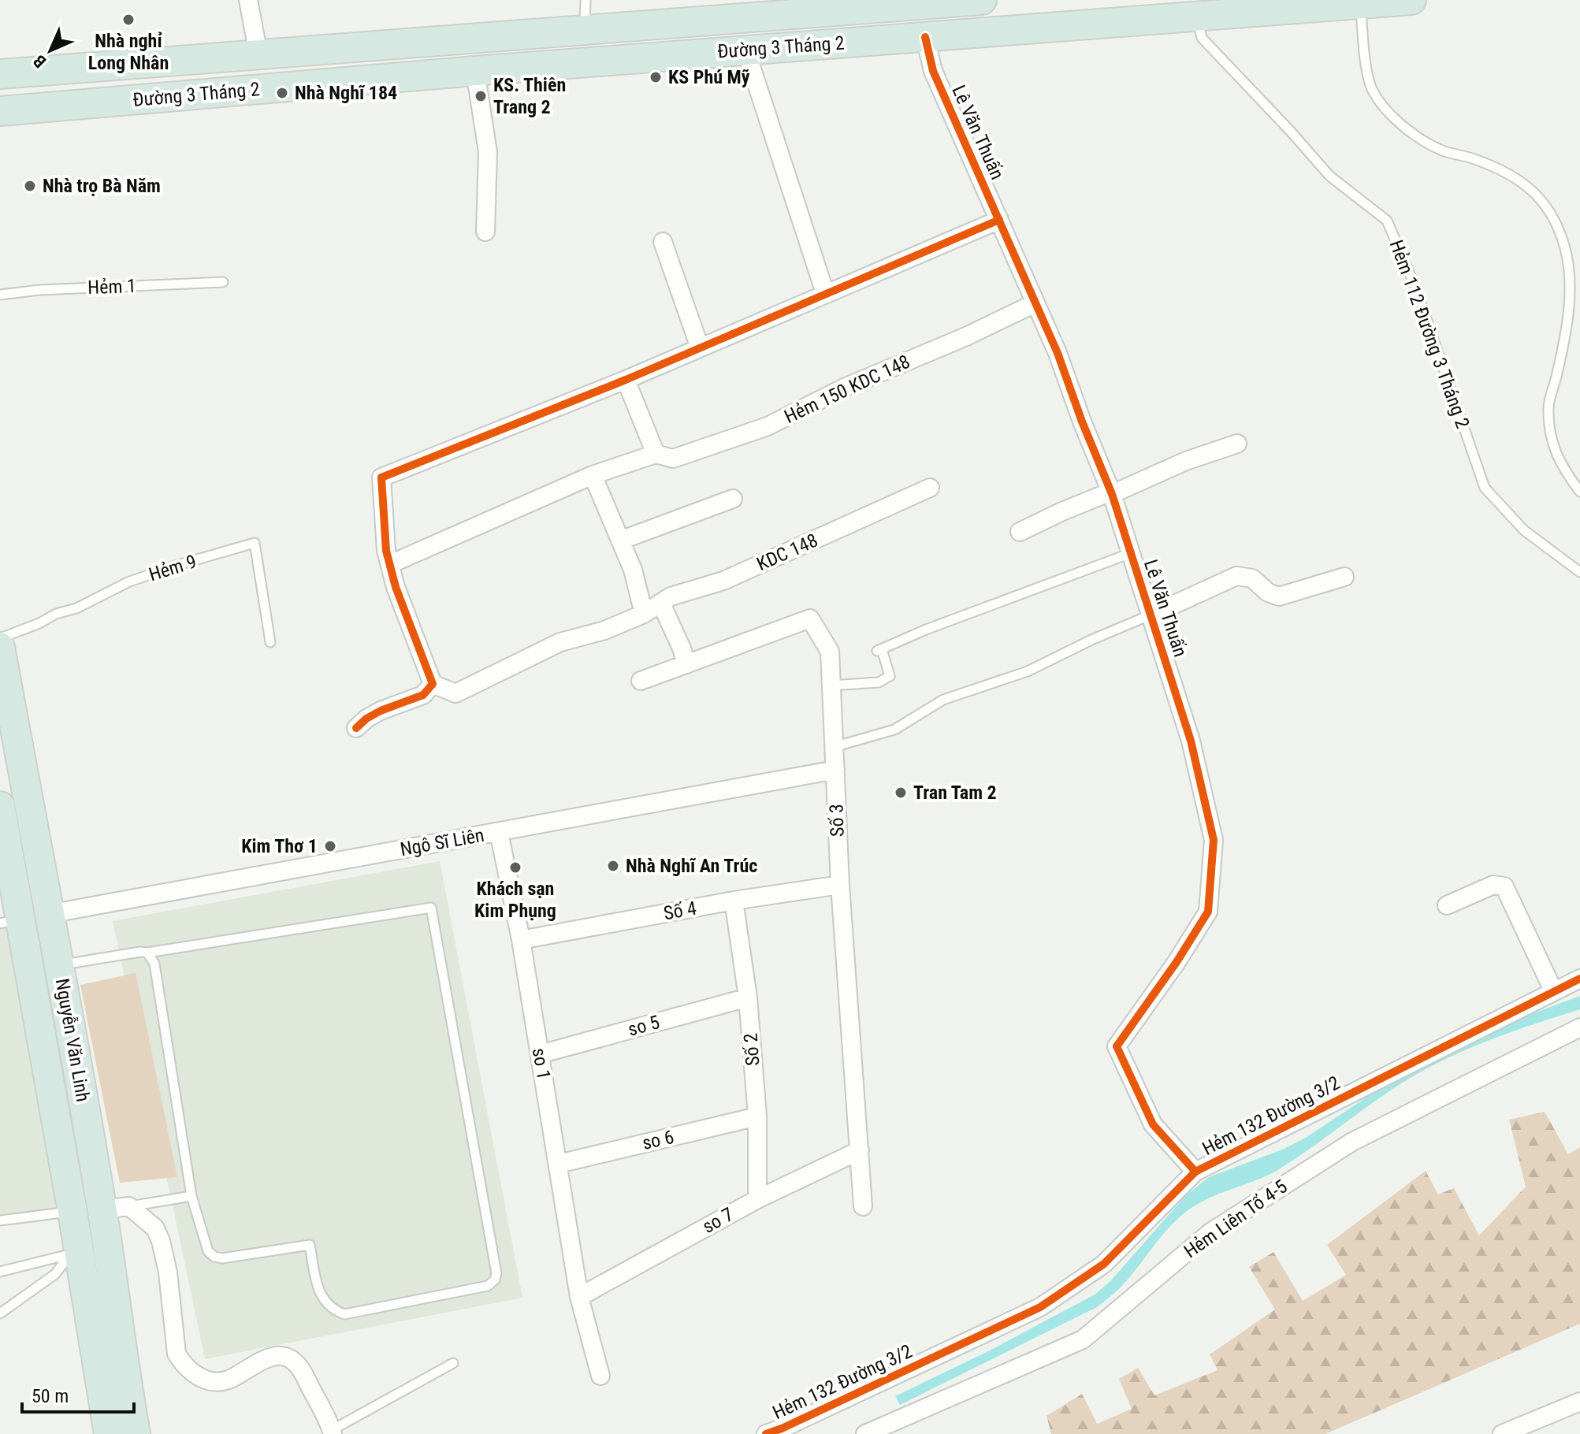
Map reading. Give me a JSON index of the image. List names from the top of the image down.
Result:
{
  "streets": {
    "highway": ["Đường 3 Tháng 2", "Nguyễn Văn Linh"],
    "street": [
      "Lê Văn Thuấn",
      "Hẻm 150 KDC 148",
      "KDC 148",
      "Số 3",
      "Ngô Sĩ Liên",
      "Số 4",
      "so 5",
      "Số 2",
      "so 1",
      "Hẻm 132 Đường 3/2",
      "so 6",
      "Hẻm Liên Tổ 4-5",
      "so 7"
    ],
    "lane": ["Hẻm 1", "Hẻm 112 Đường 3 Tháng 2", "Hẻm 9"]
  },
  "crossings": [
    ["Đường 3 Tháng 2", "Lê Văn Thuấn"],
    ["Đường 3 Tháng 2", "Hẻm 112 Đường 3 Tháng 2"],
    ["Lê Văn Thuấn", "Hẻm 150 KDC 148"],
    ["Lê Văn Thuấn", "Hẻm 132 Đường 3/2"],
    ["Số 3", "Ngô Sĩ Liên"],
    ["Số 3", "Số 4"],
    ["Số 3", "so 7"],
    ["Ngô Sĩ Liên", "Nguyễn Văn Linh"],
    ["Ngô Sĩ Liên", "so 1"],
    ["Số 4", "Số 2"],
    ["Số 4", "so 1"],
    ["so 5", "Số 2"],
    ["so 5", "so 1"],
    ["Số 2", "so 6"],
    ["Số 2", "so 7"],
    ["so 1", "so 6"],
    ["so 1", "so 7"]
  ],
  "places": [
    "Nhà nghỉ Long Nhân",
    "KS Phú Mỹ",
    "Nhà Nghĩ 184",
    "KS. Thiên Trang 2",
    "Nhà trọ Bà Năm",
    "Tran Tam 2",
    "Kim Thơ 1",
    "Nhà Nghĩ An Trúc",
    "Khách sạn Kim Phụng"
  ],
  "scale_bar": "50 m",
  "north": "bottom left"
}
